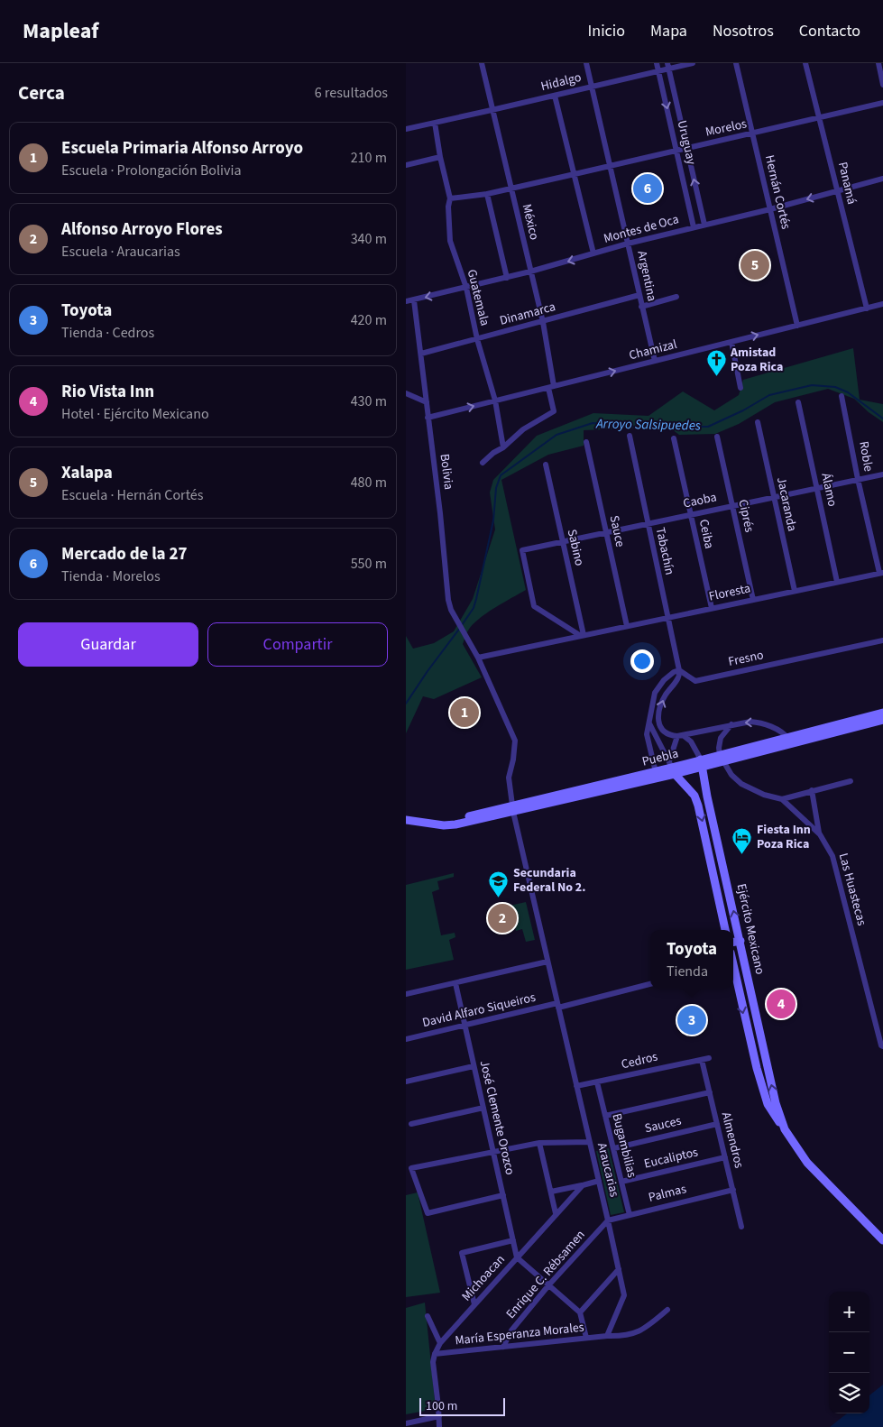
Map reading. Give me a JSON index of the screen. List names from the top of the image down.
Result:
{
  "streets": {
    "main road": ["Puebla", "Ejército Mexicano"],
    "street": [
      "Hidalgo",
      "Morelos",
      "Uruguay",
      "Panamá",
      "Hernán Cortés",
      "México",
      "Montes de Oca",
      "Argentina",
      "Guatemala",
      "Dinamarca",
      "Chamizal",
      "Roble",
      "Bolivia",
      "Álamo",
      "Caoba",
      "Jacaranda",
      "Ciprés",
      "Sauce",
      "Ceiba",
      "Sabino",
      "Tabachín",
      "Floresta",
      "Fresno",
      "Las Huastecas",
      "David Alfaro Siqueiros",
      "Cedros",
      "José Clemente Orozco",
      "Sauces",
      "Almendros",
      "Bugambilias",
      "Eucaliptos",
      "Araucarias",
      "Palmas",
      "Enrique C. Rébsamen",
      "Michoacan",
      "María Esperanza Morales"
    ]
  },
  "crossings": [
    ["Hidalgo", "Uruguay"],
    ["Hidalgo", "México"],
    ["Hidalgo", "Argentina"],
    ["Morelos", "Uruguay"],
    ["Morelos", "Panamá"],
    ["Morelos", "Hernán Cortés"],
    ["Morelos", "México"],
    ["Morelos", "Argentina"],
    ["Morelos", "Guatemala"],
    ["Uruguay", "Montes de Oca"],
    ["Panamá", "Montes de Oca"],
    ["Panamá", "Chamizal"],
    ["Hernán Cortés", "Montes de Oca"],
    ["Hernán Cortés", "Chamizal"],
    ["México", "Montes de Oca"],
    ["México", "Dinamarca"],
    ["México", "Chamizal"],
    ["Montes de Oca", "Argentina"],
    ["Montes de Oca", "Guatemala"],
    ["Montes de Oca", "Bolivia"],
    ["Argentina", "Dinamarca"],
    ["Argentina", "Chamizal"],
    ["Guatemala", "Dinamarca"],
    ["Guatemala", "Chamizal"],
    ["Dinamarca", "Bolivia"],
    ["Chamizal", "Bolivia"],
    ["Roble", "Caoba"],
    ["Roble", "Floresta"],
    ["Bolivia", "Floresta"],
    ["Bolivia", "Araucarias"],
    ["Álamo", "Caoba"],
    ["Álamo", "Floresta"],
    ["Caoba", "Jacaranda"],
    ["Caoba", "Ciprés"],
    ["Caoba", "Sauce"],
    ["Caoba", "Ceiba"],
    ["Caoba", "Sabino"],
    ["Caoba", "Tabachín"],
    ["Caoba", "Floresta"],
    ["Jacaranda", "Floresta"],
    ["Ciprés", "Floresta"],
    ["Sauce", "Floresta"],
    ["Ceiba", "Floresta"],
    ["Sabino", "Floresta"],
    ["Tabachín", "Floresta"],
    ["Tabachín", "Fresno"],
    ["Floresta", "Araucarias"],
    ["Puebla", "Las Huastecas"],
    ["Puebla", "Ejército Mexicano"],
    ["Puebla", "Araucarias"],
    ["David Alfaro Siqueiros", "José Clemente Orozco"],
    ["David Alfaro Siqueiros", "Araucarias"],
    ["Cedros", "Almendros"],
    ["Cedros", "Bugambilias"],
    ["Cedros", "Araucarias"],
    ["José Clemente Orozco", "Michoacan"],
    ["Sauces", "Almendros"],
    ["Sauces", "Bugambilias"],
    ["Almendros", "Eucaliptos"],
    ["Almendros", "Palmas"],
    ["Bugambilias", "Eucaliptos"],
    ["Bugambilias", "Palmas"],
    ["Araucarias", "Palmas"],
    ["Araucarias", "Enrique C. Rébsamen"],
    ["Araucarias", "María Esperanza Morales"],
    ["Palmas", "Enrique C. Rébsamen"],
    ["Enrique C. Rébsamen", "María Esperanza Morales"],
    ["Michoacan", "María Esperanza Morales"]
  ],
  "one_way": ["Montes de Oca", "Chamizal"],
  "water": ["Arroyo Salsipuedes"],
  "places": {
    "church": ["Amistad Poza Rica"],
    "hotel": ["Fiesta Inn Poza Rica"],
    "school or university": ["Secundaria Federal No 2."]
  },
  "scale_bar": "100 m",
  "page": {
    "header": "Mapleaf",
    "nav": [
      "Inicio",
      "Mapa",
      "Nosotros",
      "Contacto"
    ],
    "heading": ["Cerca", "6 resultados"],
    "list": [
      {
        "mark": "1",
        "name": "Escuela Primaria Alfonso Arroyo",
        "note": "Escuela · Prolongación Bolivia",
        "value": "210 m"
      },
      {
        "mark": "2",
        "name": "Alfonso Arroyo Flores",
        "note": "Escuela · Araucarias",
        "value": "340 m"
      },
      {
        "mark": "3",
        "name": "Toyota",
        "note": "Tienda · Cedros",
        "value": "420 m"
      },
      {
        "mark": "4",
        "name": "Rio Vista Inn",
        "note": "Hotel · Ejército Mexicano",
        "value": "430 m"
      },
      {
        "mark": "5",
        "name": "Xalapa",
        "note": "Escuela · Hernán Cortés",
        "value": "480 m"
      },
      {
        "mark": "6",
        "name": "Mercado de la 27",
        "note": "Tienda · Morelos",
        "value": "550 m"
      }
    ],
    "pins": [
      "6",
      "5",
      "1",
      "2",
      "4",
      "3"
    ],
    "buttons": ["Guardar", "Compartir"],
    "popup": ["Toyota", "Tienda"],
    "map_buttons": ["+", "−"],
    "scale": "100 m"
  }
}
